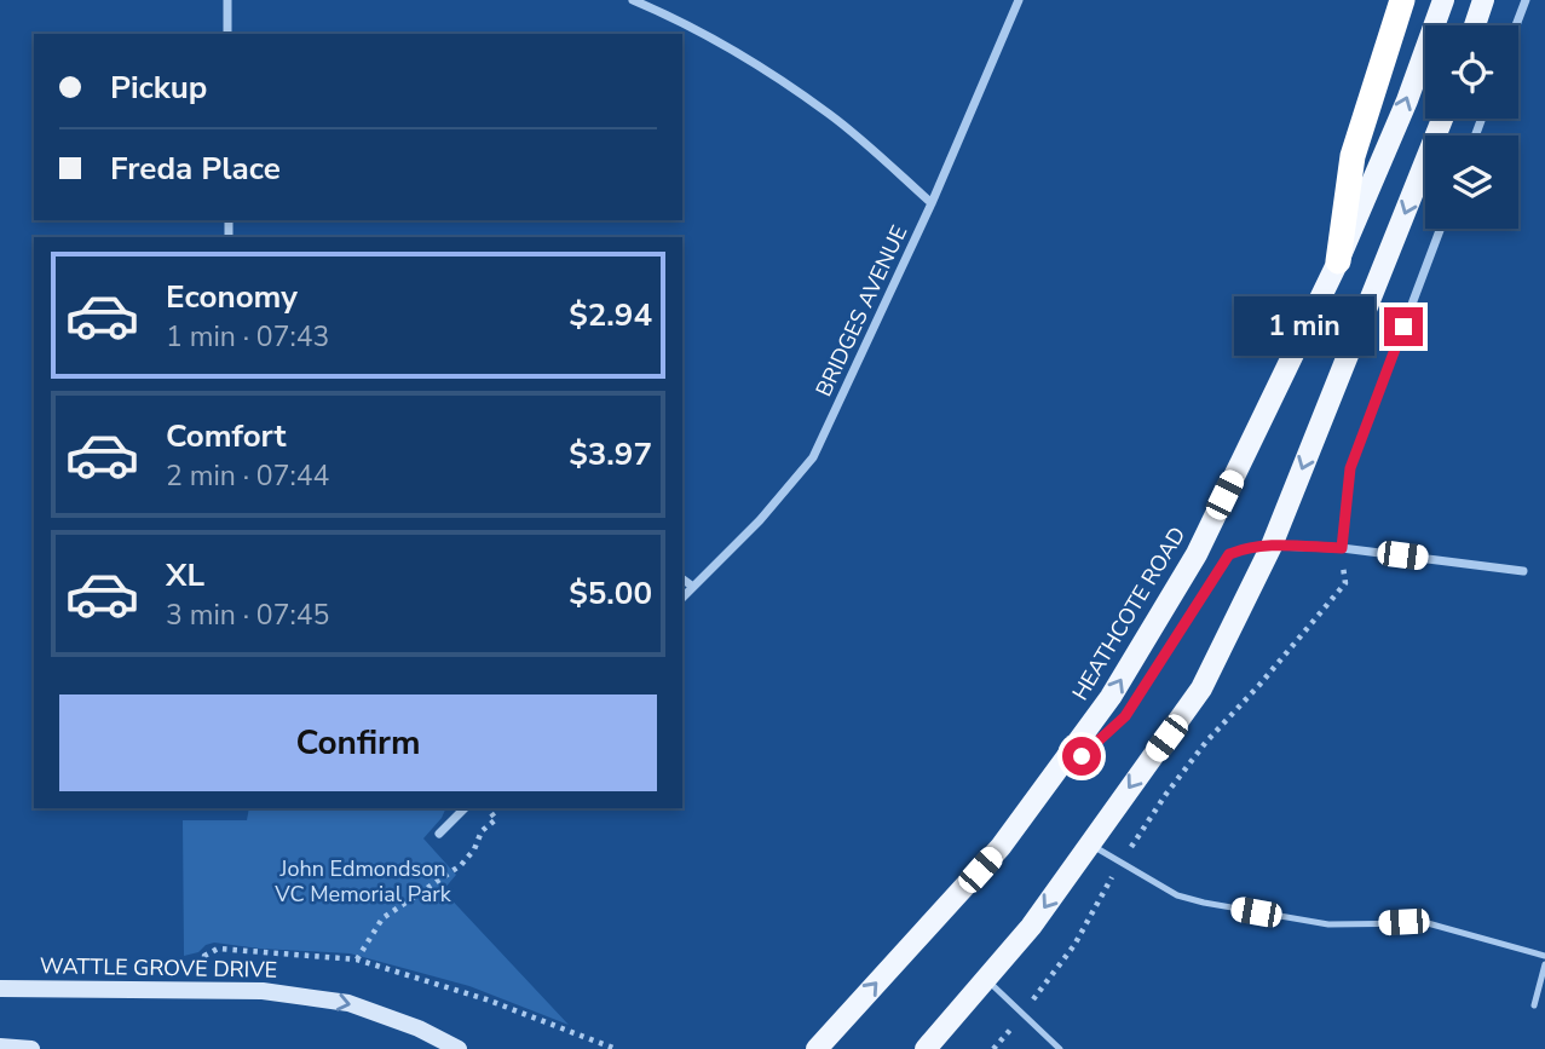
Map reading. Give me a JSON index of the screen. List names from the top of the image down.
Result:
{
  "streets": {
    "main road": ["HEATHCOTE ROAD", "WATTLE GROVE DRIVE"],
    "street": ["BRIDGES AVENUE"]
  },
  "one_way": ["WATTLE GROVE DRIVE"],
  "parks": ["John Edmondson VC Memorial Park"],
  "page": {
    "banner": ["Pickup", "Freda Place"],
    "list": [
      {
        "name": "Economy",
        "note": "1 min · 07:43",
        "value": "$2.94"
      },
      {
        "name": "Comfort",
        "note": "2 min · 07:44",
        "value": "$3.97"
      },
      {
        "name": "XL",
        "note": "3 min · 07:45",
        "value": "$5.00"
      }
    ],
    "bubble": "1 min",
    "buttons": "Confirm"
  }
}
